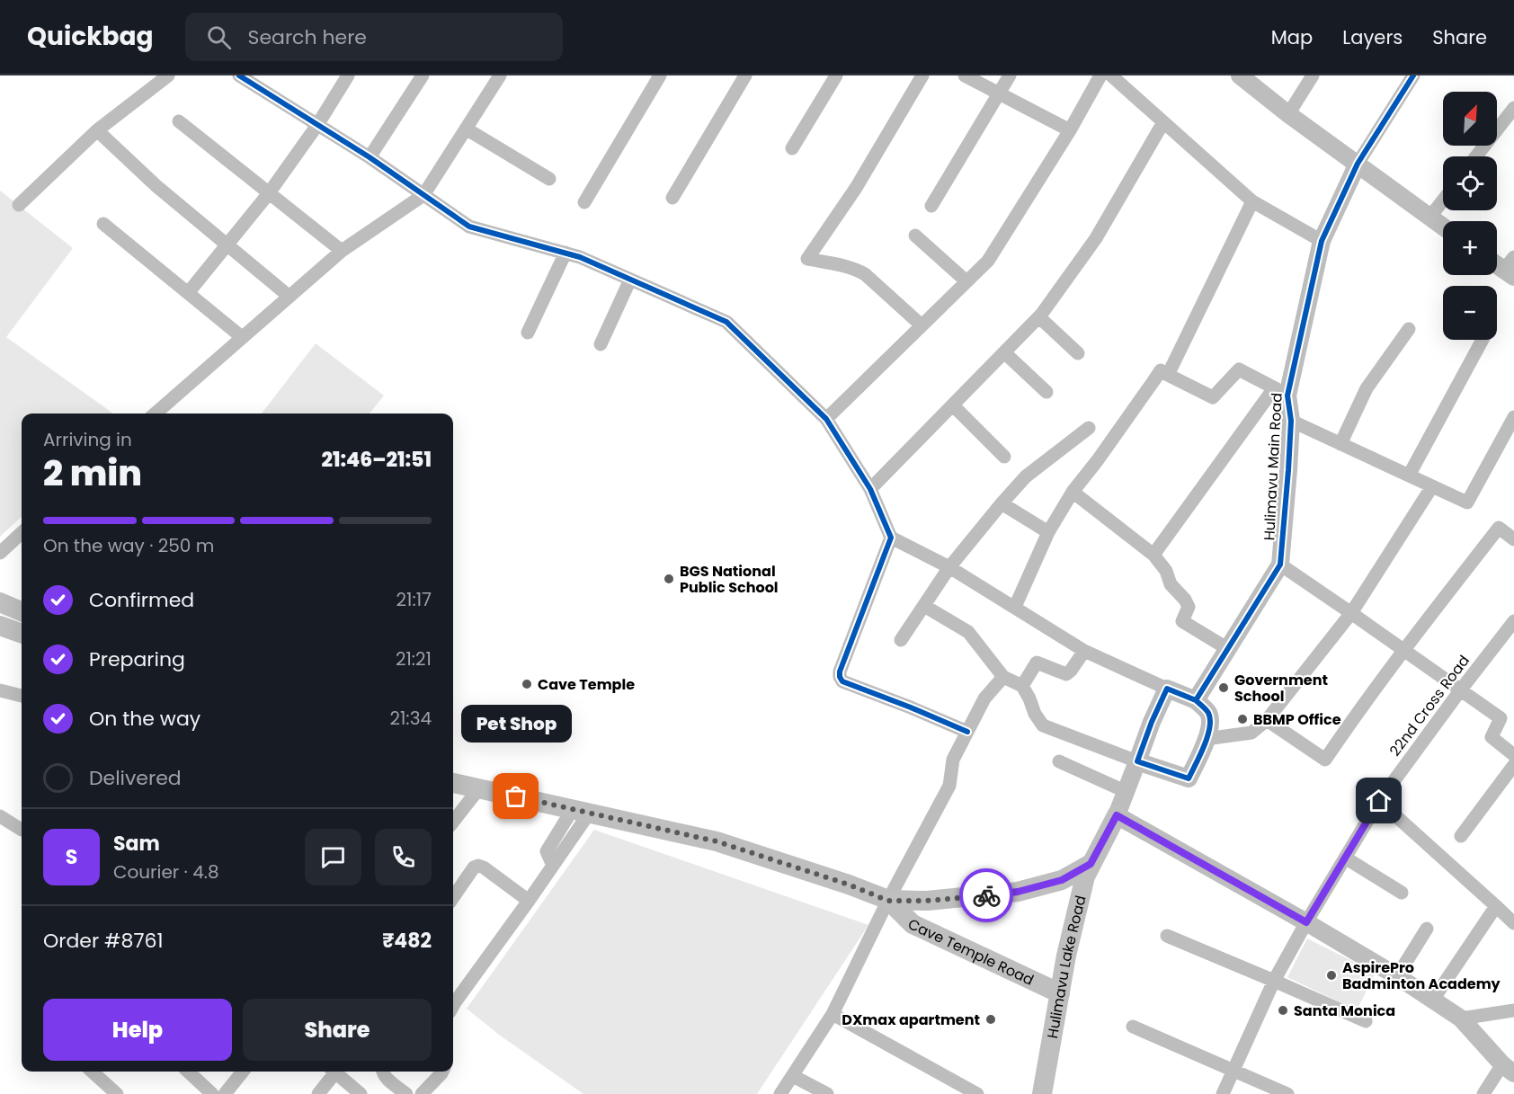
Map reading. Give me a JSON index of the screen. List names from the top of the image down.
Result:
{
  "streets": {
    "main road": ["Cave Temple Road", "Hulimavu Lake Road"],
    "street": ["Hulimavu Main Road", "22nd Cross Road"]
  },
  "crossings": [
    ["Cave Temple Road", "Hulimavu Lake Road"]
  ],
  "places": [
    "BGS National Public School",
    "Cave Temple",
    "Government School",
    "BBMP Office",
    "Pet Shop",
    "AspirePro Badminton Academy",
    "Santa Monica",
    "DXmax apartment"
  ],
  "north": "top right",
  "page": {
    "header": "Quickbag",
    "search": "Search here",
    "nav": ["Map", "Layers", "Share"],
    "map_buttons": ["+", "−"],
    "heading": ["2 min", "Arriving in", "21:46–21:51"],
    "panel": [
      "Sam",
      "Courier · 4.8",
      "Order #8761",
      "₹482"
    ],
    "bar": "On the way · 250 m",
    "list": [
      ["Confirmed", "21:17"],
      ["Preparing", "21:21"],
      ["On the way", "21:34"],
      "Delivered"
    ],
    "bubble": "Pet Shop",
    "round": "S",
    "buttons": ["Help", "Share"]
  }
}
